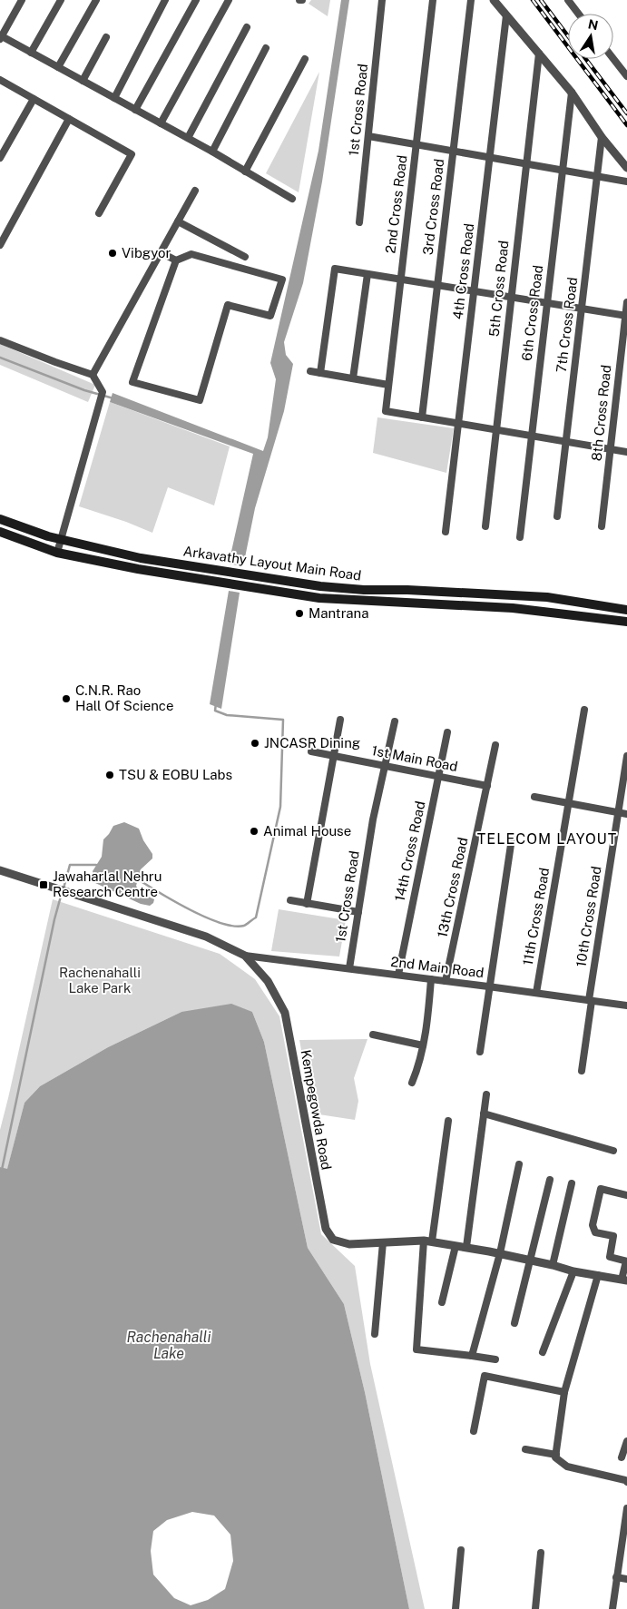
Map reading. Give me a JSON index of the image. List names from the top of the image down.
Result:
{
  "streets": {
    "main road": ["Arkavathy Layout Main Road"],
    "street": [
      "1st Cross Road",
      "2nd Cross Road",
      "3rd Cross Road",
      "4th Cross Road",
      "5th Cross Road",
      "6th Cross Road",
      "7th Cross Road",
      "8th Cross Road",
      "1st Main Road",
      "14th Cross Road",
      "13th Cross Road",
      "11th Cross Road",
      "10th Cross Road",
      "2nd Main Road",
      "Kempegowda Road"
    ]
  },
  "crossings": [
    ["1st Cross Road", "1st Main Road"],
    ["1st Cross Road", "2nd Main Road"],
    ["2nd Cross Road", "3rd Cross Road"],
    ["1st Main Road", "14th Cross Road"],
    ["1st Main Road", "13th Cross Road"],
    ["14th Cross Road", "2nd Main Road"],
    ["13th Cross Road", "2nd Main Road"],
    ["11th Cross Road", "2nd Main Road"],
    ["10th Cross Road", "2nd Main Road"],
    ["2nd Main Road", "Kempegowda Road"]
  ],
  "districts": ["TELECOM LAYOUT"],
  "water": ["Rachenahalli Lake"],
  "parks": ["Rachenahalli Lake Park"],
  "places": {
    "other": [
      "Vibgyor",
      "Mantrana",
      "C.N.R. Rao Hall Of Science",
      "JNCASR Dining",
      "TSU & EOBU Labs",
      "Animal House"
    ],
    "transit": ["Jawaharlal Nehru Research Centre"]
  },
  "north": "top"
}
